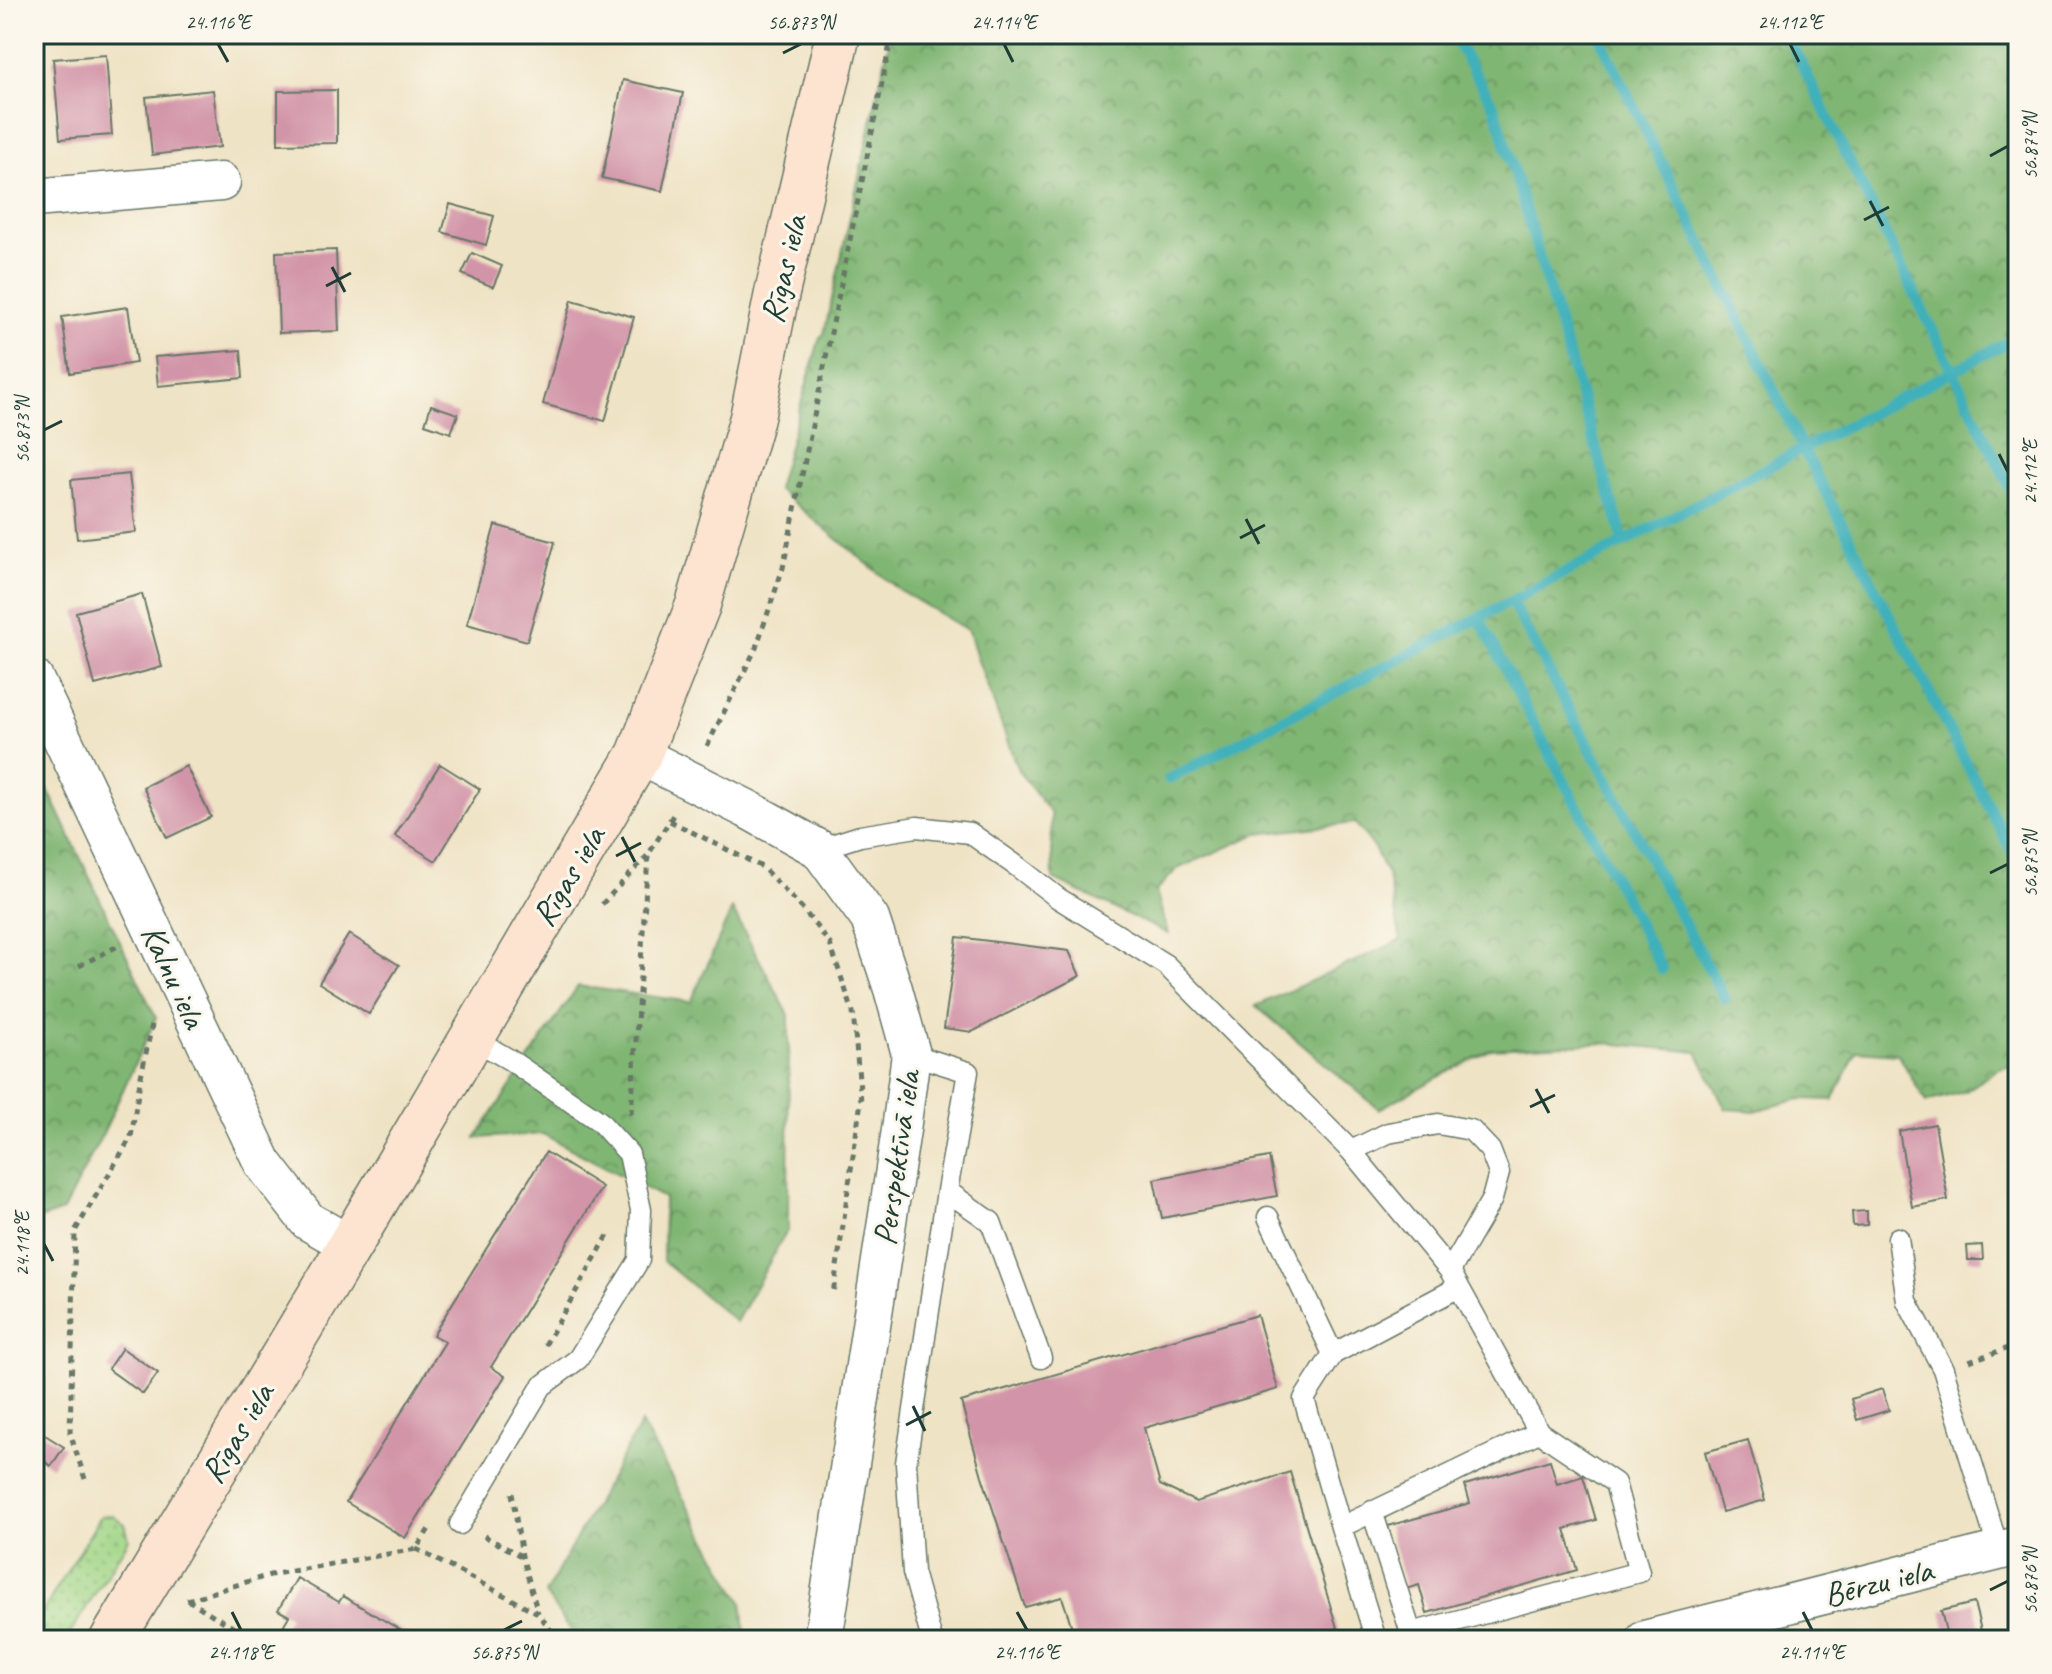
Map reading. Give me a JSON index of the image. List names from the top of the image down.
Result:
{
  "streets": {
    "main road": ["Rīgas iela"],
    "street": ["Kalnu iela", "Perspektīvā iela", "Bērzu iela"]
  },
  "crossings": [
    ["Rīgas iela", "Kalnu iela"],
    ["Rīgas iela", "Perspektīvā iela"]
  ],
  "coordinates": [
    "24.116°E",
    "56.873°N",
    "24.114°E",
    "24.112°E",
    "56.874°N",
    "56.875°N",
    "24.118°E",
    "56.876°N"
  ]
}
